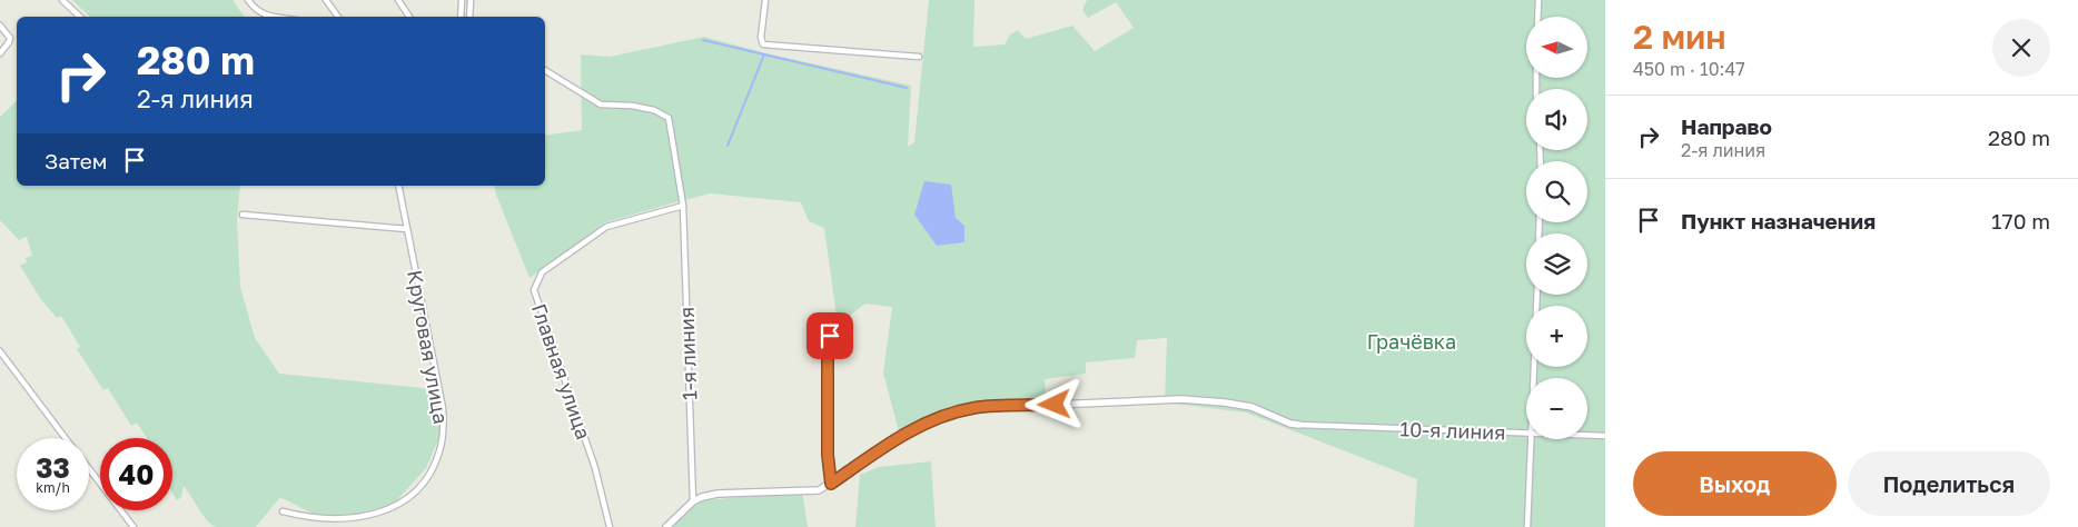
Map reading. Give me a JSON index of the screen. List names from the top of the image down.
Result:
{
  "streets": {
    "street": [
      "Круговая улица",
      "1-я линия",
      "Главная улица",
      "10-я линия"
    ]
  },
  "crossings": [
    ["1-я линия", "Главная улица"]
  ],
  "parks": ["Грачёвка"],
  "north": "left",
  "page": {
    "heading": ["2 мин", "450 m · 10:47"],
    "map_buttons": ["+", "−"],
    "turn": ["280 m", "2-я линия"],
    "list": [
      {
        "name": "Направо",
        "note": "2-я линия",
        "value": "280 m"
      },
      {
        "name": "Пункт назначения",
        "value": "170 m"
      }
    ],
    "then": "Затем",
    "speed": "33 km/h",
    "limit": "40",
    "buttons": ["Выход", "Поделиться"]
  }
}
